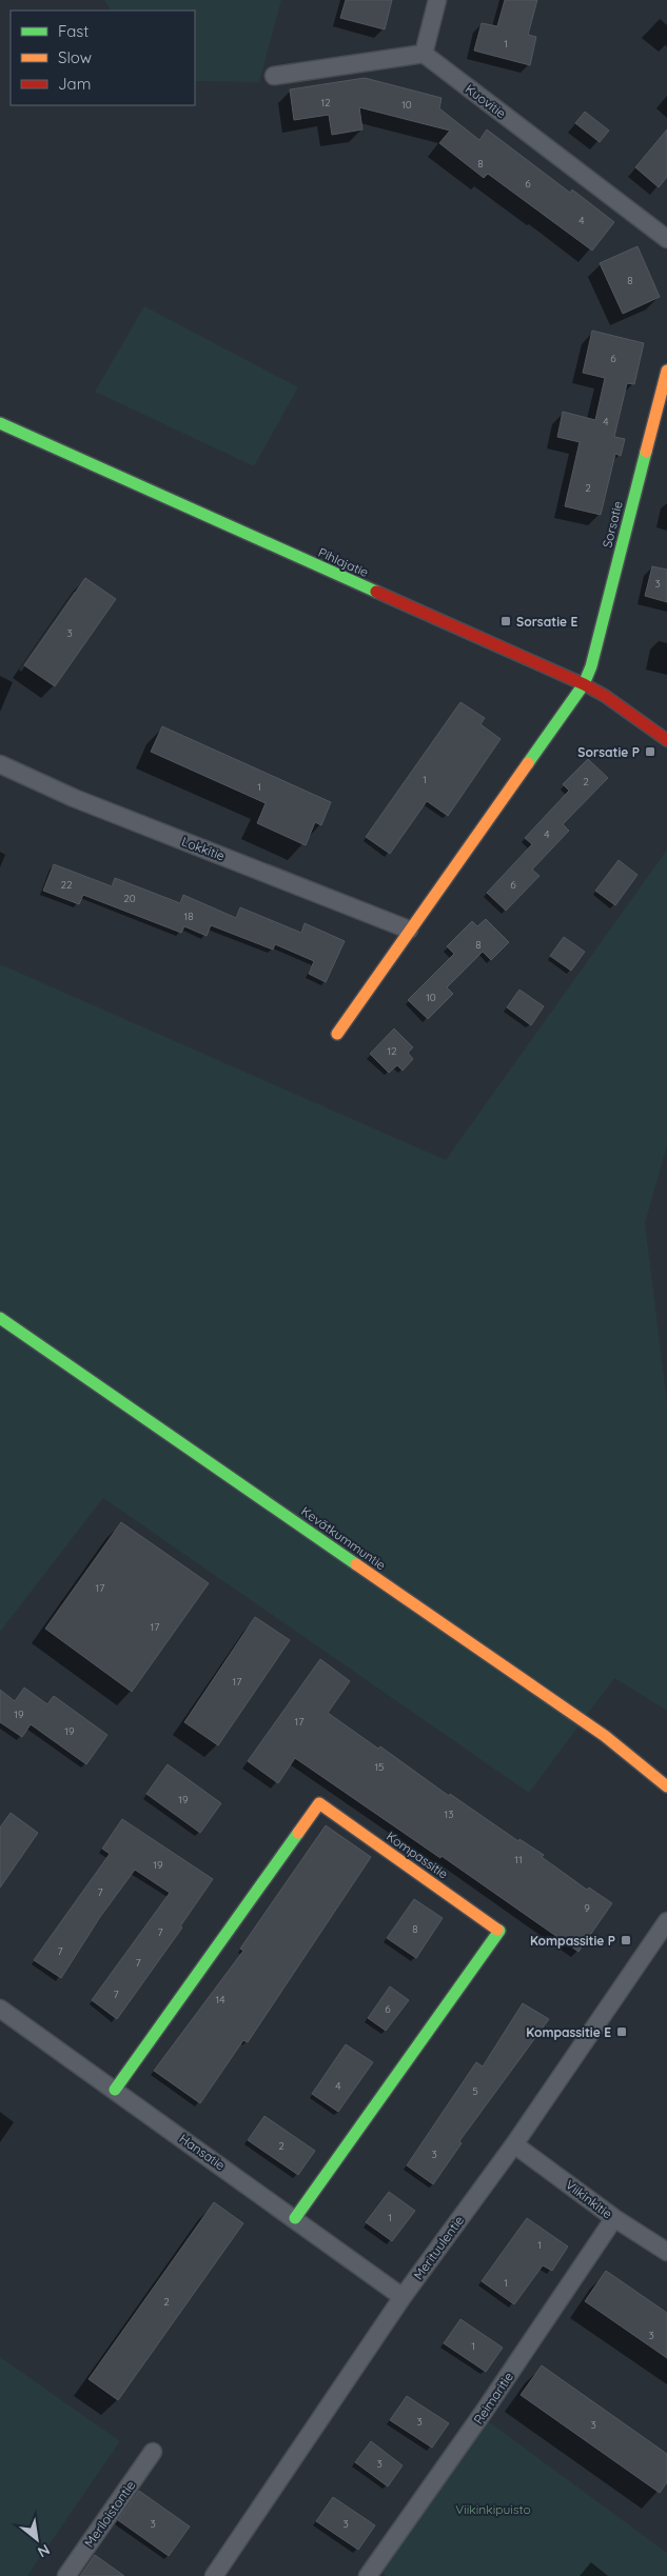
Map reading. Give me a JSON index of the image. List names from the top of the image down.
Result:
{
  "streets": {
    "street": [
      "Kuovitie",
      "Sorsatie",
      "Pihlajatie",
      "Lokkitie",
      "Kevätkummuntie",
      "Kompassitie",
      "Hansatie",
      "Viikinkitie",
      "Merituulentie",
      "Reimaritie",
      "Meriloistontie"
    ]
  },
  "crossings": [
    ["Sorsatie", "Pihlajatie"],
    ["Kompassitie", "Hansatie"],
    ["Hansatie", "Merituulentie"],
    ["Viikinkitie", "Merituulentie"],
    ["Viikinkitie", "Reimaritie"]
  ],
  "parks": ["Viikinkipuisto"],
  "places": {
    "transit": [
      "Sorsatie E",
      "Sorsatie P",
      "Kompassitie P",
      "Kompassitie E"
    ]
  },
  "house_numbers": [
    "1",
    "12",
    "10",
    "8",
    "6",
    "4",
    "8",
    "6",
    "4",
    "2",
    "3",
    "3",
    "1",
    "2",
    "1",
    "4",
    "22",
    "6",
    "20",
    "18",
    "8",
    "10",
    "12",
    "17",
    "17",
    "17",
    "19",
    "17",
    "19",
    "15",
    "19",
    "13",
    "11",
    "19",
    "7",
    "9",
    "8",
    "7",
    "7",
    "7",
    "7",
    "14",
    "6",
    "4",
    "5",
    "2",
    "3",
    "1",
    "1",
    "1",
    "2",
    "3",
    "1",
    "3",
    "3",
    "3",
    "3",
    "3"
  ],
  "legend": ["Fast", "Slow", "Jam"],
  "north": "bottom right"
}
